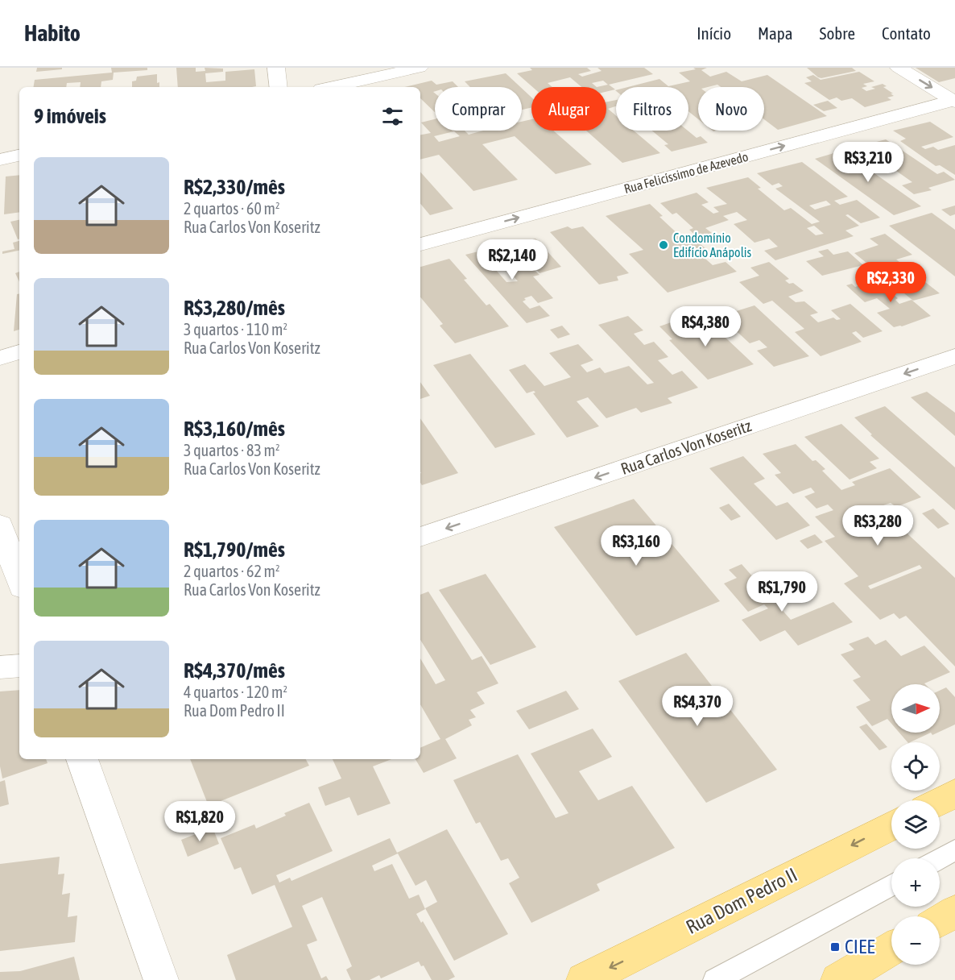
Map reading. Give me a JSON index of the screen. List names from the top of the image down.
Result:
{
  "streets": {
    "main road": ["Rua Dom Pedro II"],
    "street": ["Rua Felicíssimo de Azevedo", "Rua Carlos Von Koseritz"]
  },
  "one_way": ["Rua Felicíssimo de Azevedo", "Rua Carlos Von Koseritz", "Rua Dom Pedro II"],
  "places": {
    "other": ["Condomínio Edifício Anápolis"],
    "transit": ["CIEE"]
  },
  "north": "right",
  "page": {
    "header": "Habito",
    "nav": [
      "Início",
      "Mapa",
      "Sobre",
      "Contato"
    ],
    "chip": [
      "Comprar",
      "Alugar",
      "Filtros",
      "Novo"
    ],
    "heading": "9 imóveis",
    "price": [
      "R$3,210",
      "R$2,140",
      "R$2,330",
      "R$4,380",
      "R$3,280",
      "R$3,160",
      "R$1,790",
      "R$4,370",
      "R$1,820"
    ],
    "list": [
      {
        "name": "R$2,330/mês",
        "note": "2 quartos · 60 m² · Rua Carlos Von Koseritz"
      },
      {
        "name": "R$3,280/mês",
        "note": "3 quartos · 110 m² · Rua Carlos Von Koseritz"
      },
      {
        "name": "R$3,160/mês",
        "note": "3 quartos · 83 m² · Rua Carlos Von Koseritz"
      },
      {
        "name": "R$1,790/mês",
        "note": "2 quartos · 62 m² · Rua Carlos Von Koseritz"
      },
      {
        "name": "R$4,370/mês",
        "note": "4 quartos · 120 m² · Rua Dom Pedro II"
      }
    ],
    "map_buttons": ["+", "−"]
  }
}
